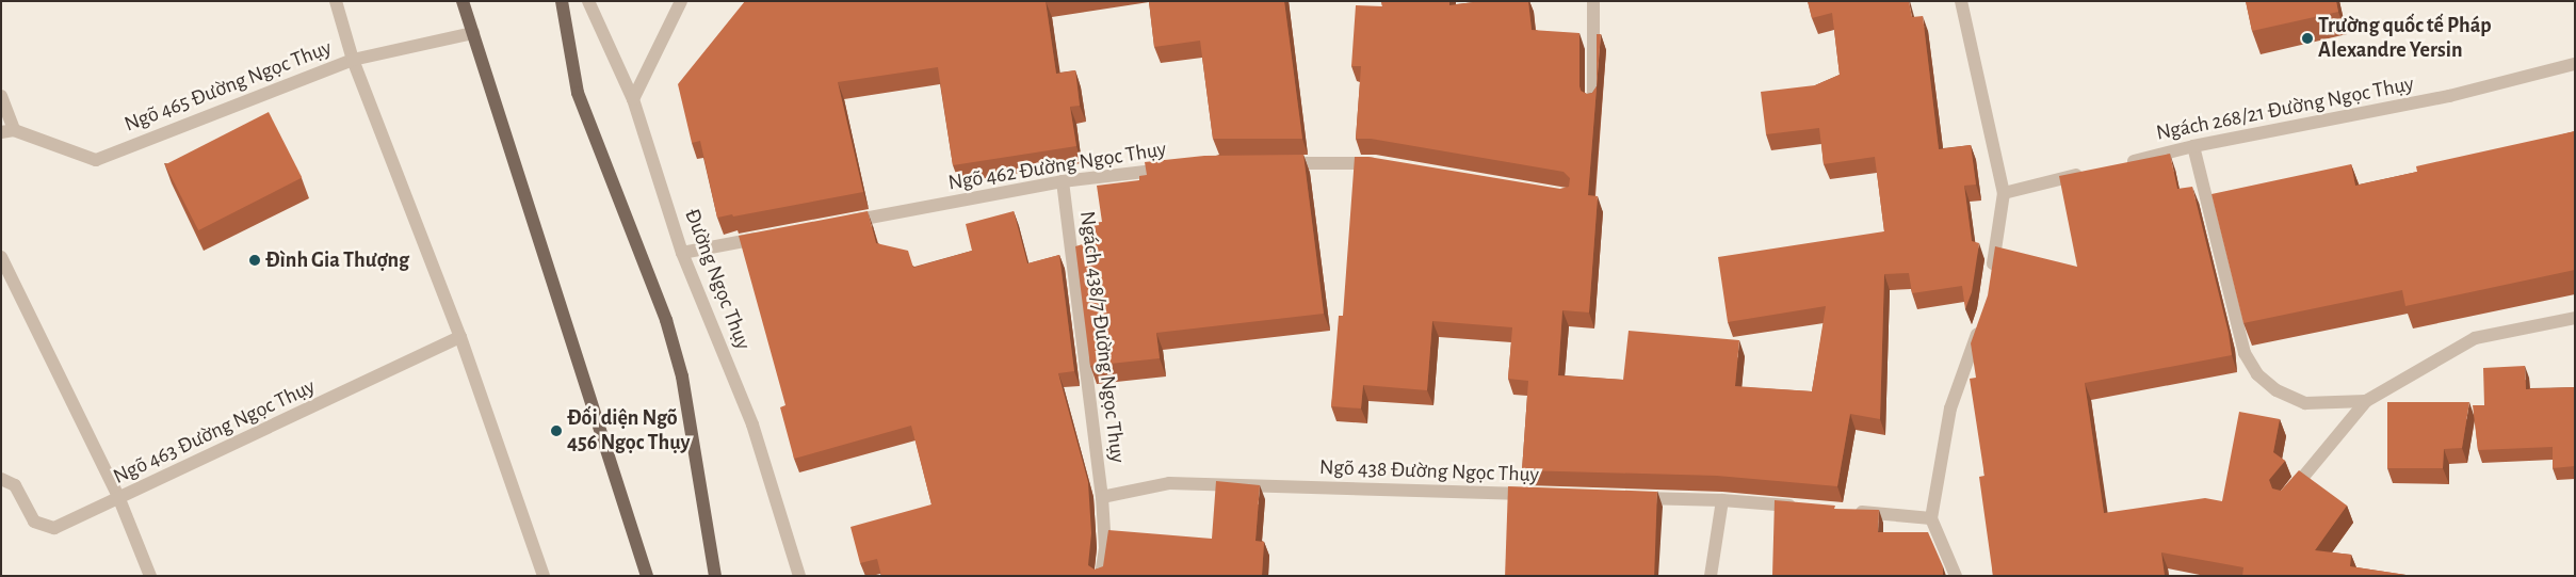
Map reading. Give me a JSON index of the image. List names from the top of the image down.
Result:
{
  "streets": {
    "street": [
      "Ngõ 465 Đường Ngọc Thụy",
      "Ngách 268/21 Đường Ngọc Thụy",
      "Ngõ 462 Đường Ngọc Thụy",
      "Đường Ngọc Thụy",
      "Ngách 438/7 Đường Ngọc Thụy",
      "Ngõ 463 Đường Ngọc Thụy",
      "Ngõ 438 Đường Ngọc Thụy"
    ]
  },
  "crossings": [
    ["Ngõ 462 Đường Ngọc Thụy", "Ngách 438/7 Đường Ngọc Thụy"],
    ["Ngách 438/7 Đường Ngọc Thụy", "Ngõ 438 Đường Ngọc Thụy"]
  ],
  "places": ["Trường quốc tế Pháp Alexandre Yersin", "Đình Gia Thượng", "Đối diện Ngõ 456 Ngọc Thụy"]
}
